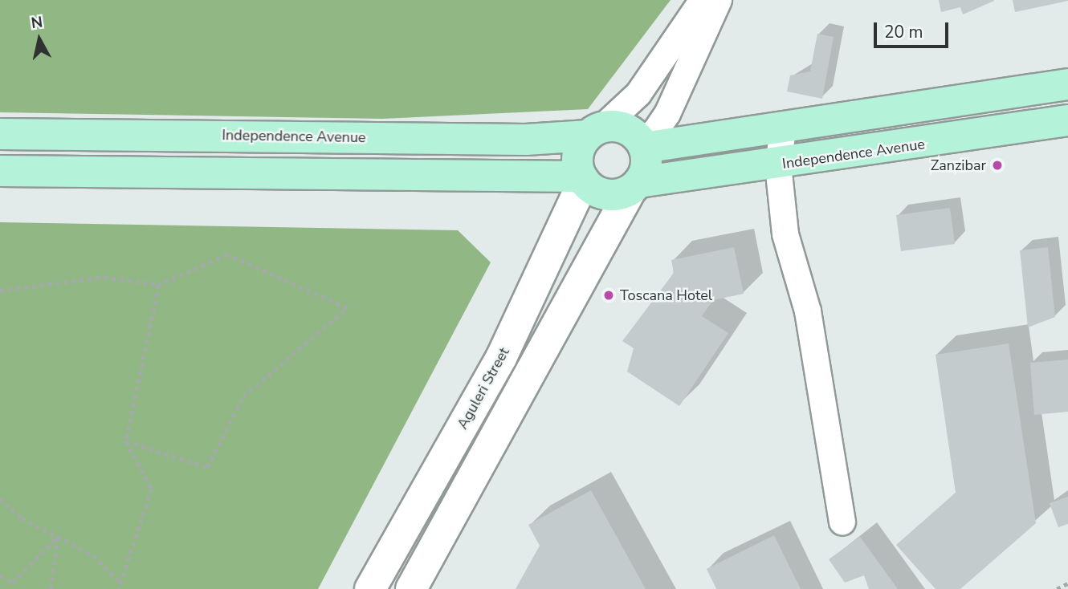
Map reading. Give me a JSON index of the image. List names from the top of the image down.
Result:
{
  "streets": {
    "main road": ["Independence Avenue", "Aguleri Street"]
  },
  "crossings": [
    ["Independence Avenue", "Aguleri Street"]
  ],
  "places": ["Zanzibar", "Toscana Hotel"],
  "scale_bar": "20 m",
  "north": "top"
}
